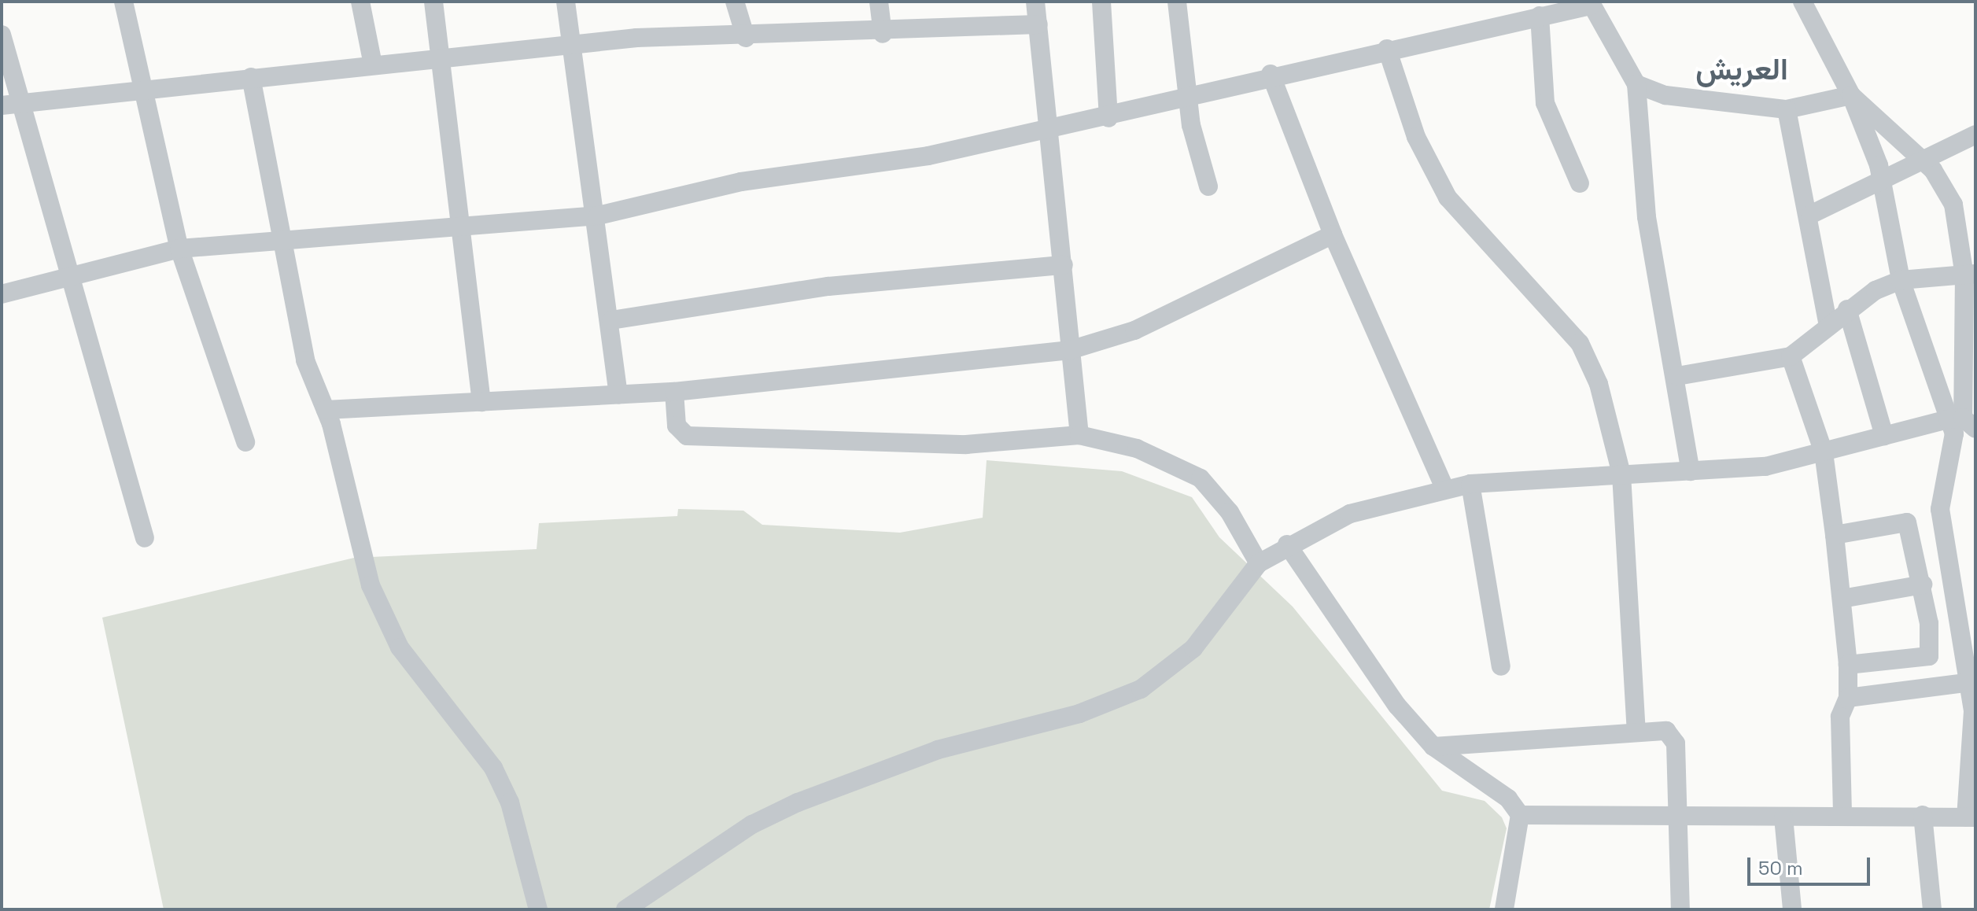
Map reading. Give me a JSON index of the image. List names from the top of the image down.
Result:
{
  "districts": ["العريش"],
  "scale_bar": "50 m"
}
